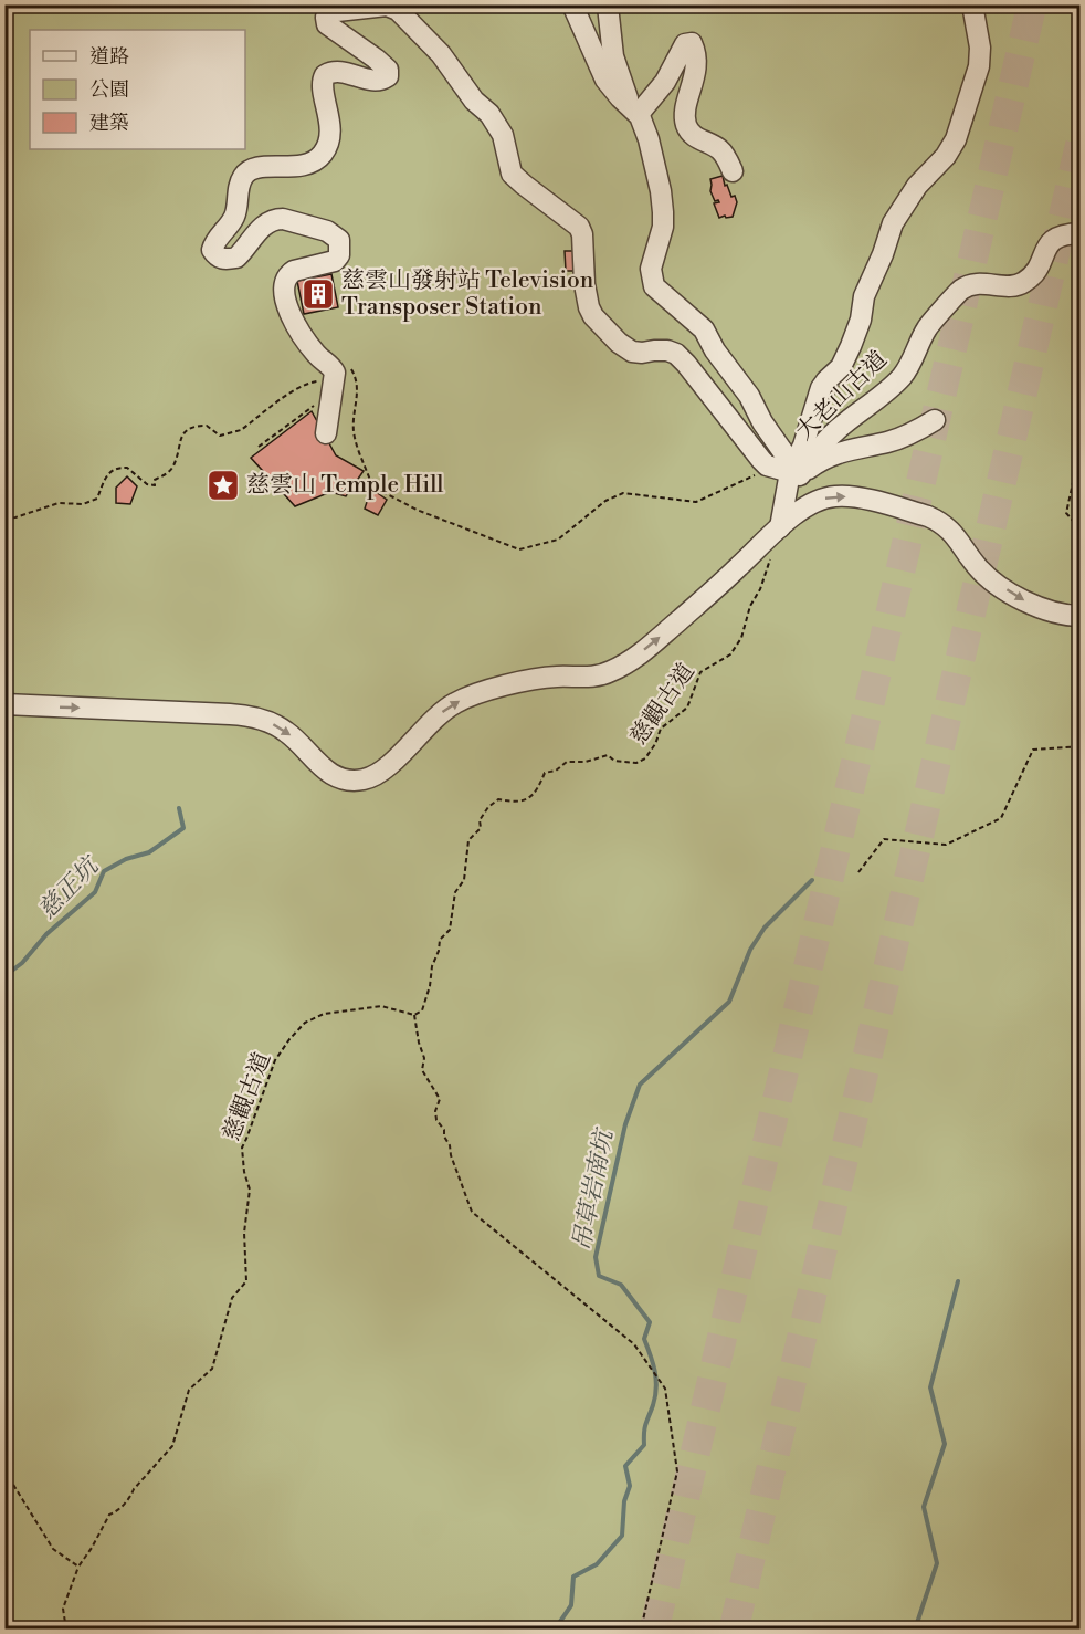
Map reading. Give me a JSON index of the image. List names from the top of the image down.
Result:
{
  "streets": {
    "street": ["大老山古道"],
    "path": ["慈觀古道"]
  },
  "water": ["慈正坑", "吊草岩南坑"],
  "places": {
    "building": ["慈雲山發射站 Television Transposer Station"],
    "place": ["慈雲山 Temple Hill"]
  },
  "legend": ["道路", "公園", "建築"]
}
